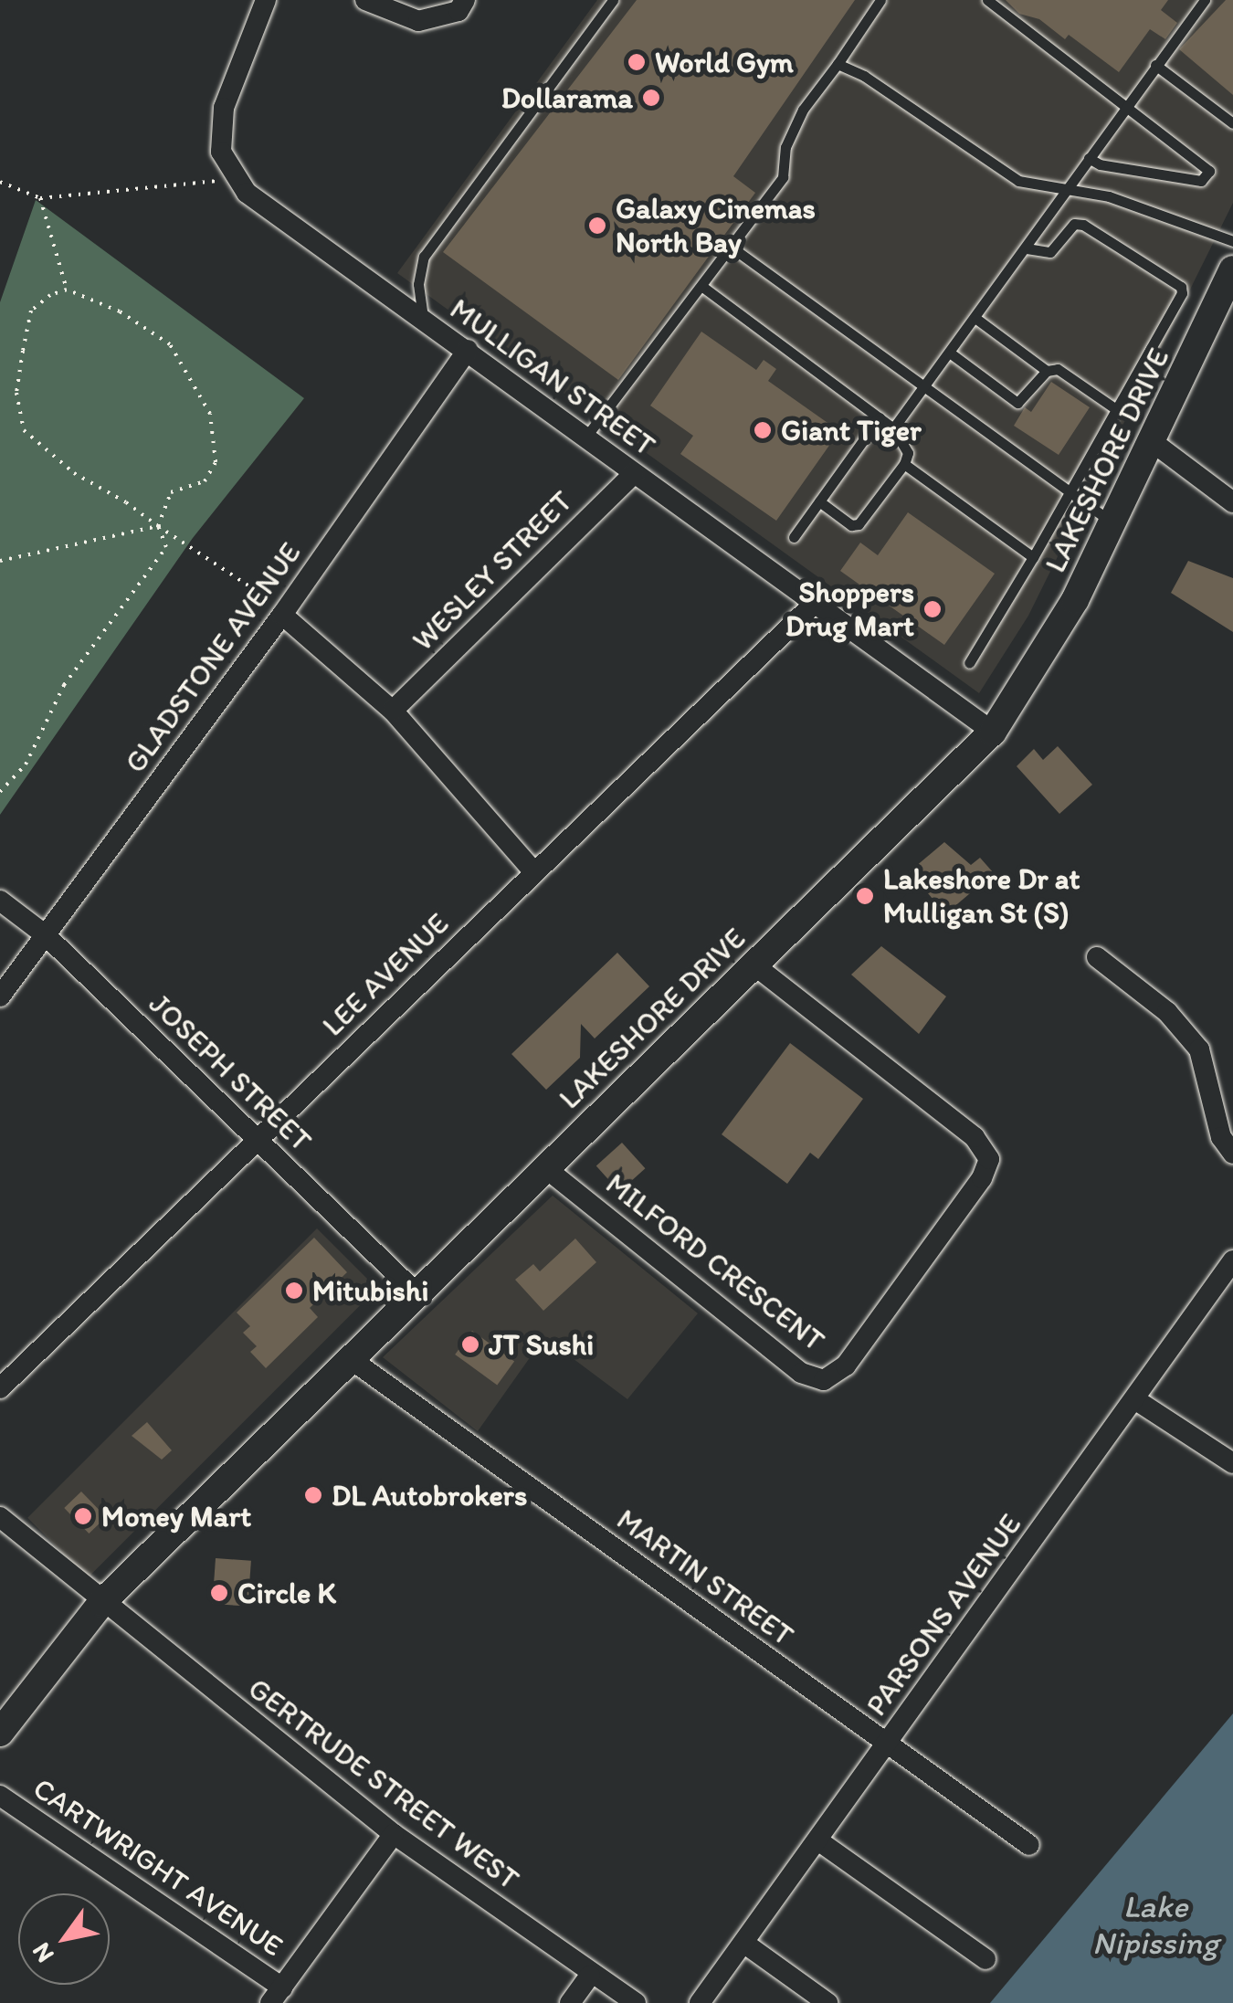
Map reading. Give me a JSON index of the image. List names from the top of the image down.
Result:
{
  "streets": {
    "main road": ["LAKESHORE DRIVE"],
    "street": [
      "MULLIGAN STREET",
      "WESLEY STREET",
      "GLADSTONE AVENUE",
      "LEE AVENUE",
      "JOSEPH STREET",
      "MILFORD CRESCENT",
      "MARTIN STREET",
      "PARSONS AVENUE",
      "GERTRUDE STREET WEST",
      "CARTWRIGHT AVENUE"
    ]
  },
  "crossings": [
    ["MULLIGAN STREET", "LAKESHORE DRIVE"],
    ["MULLIGAN STREET", "WESLEY STREET"],
    ["MULLIGAN STREET", "GLADSTONE AVENUE"],
    ["MULLIGAN STREET", "LEE AVENUE"],
    ["LAKESHORE DRIVE", "JOSEPH STREET"],
    ["LAKESHORE DRIVE", "MILFORD CRESCENT"],
    ["LAKESHORE DRIVE", "MARTIN STREET"],
    ["LAKESHORE DRIVE", "GERTRUDE STREET WEST"],
    ["GLADSTONE AVENUE", "JOSEPH STREET"],
    ["LEE AVENUE", "JOSEPH STREET"],
    ["MARTIN STREET", "PARSONS AVENUE"]
  ],
  "water": ["Lake Nipissing"],
  "places": [
    "World Gym",
    "Dollarama",
    "Galaxy Cinemas North Bay",
    "Giant Tiger",
    "Shoppers Drug Mart",
    "Lakeshore Dr at Mulligan St (S)",
    "Mitubishi",
    "JT Sushi",
    "DL Autobrokers",
    "Money Mart",
    "Circle K"
  ],
  "north": "bottom left"
}
